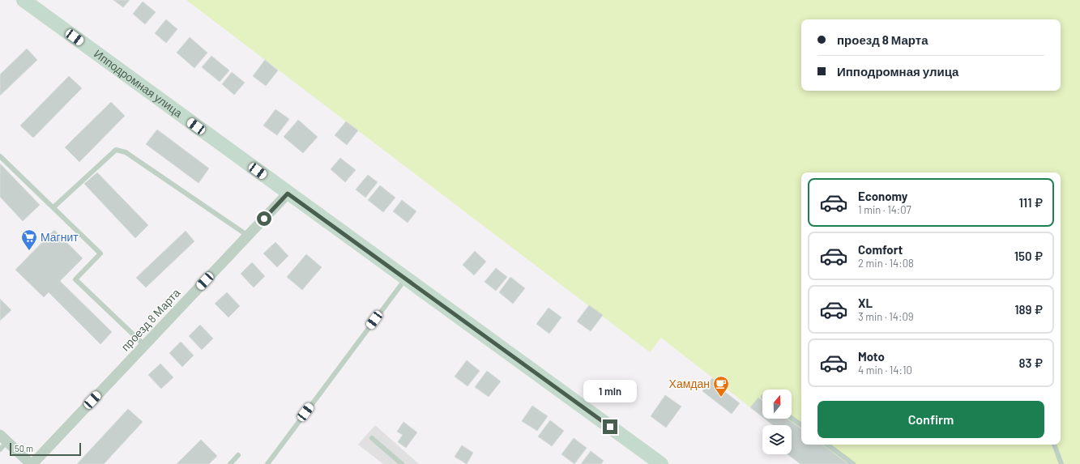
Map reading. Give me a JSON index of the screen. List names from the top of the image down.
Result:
{
  "streets": {
    "main road": ["Ипподромная улица"],
    "street": ["проезд 8 Марта"]
  },
  "crossings": [
    ["Ипподромная улица", "проезд 8 Марта"]
  ],
  "places": {
    "supermarket": ["Магнит"],
    "cafe": ["Хамдан"]
  },
  "scale_bar": "50 m",
  "north": "top",
  "page": {
    "banner": ["проезд 8 Марта", "Ипподромная улица"],
    "list": [
      {
        "name": "Economy",
        "note": "1 min · 14:07",
        "value": "111 ₽"
      },
      {
        "name": "Comfort",
        "note": "2 min · 14:08",
        "value": "150 ₽"
      },
      {
        "name": "XL",
        "note": "3 min · 14:09",
        "value": "189 ₽"
      },
      {
        "name": "Moto",
        "note": "4 min · 14:10",
        "value": "83 ₽"
      }
    ],
    "bubble": "1 min",
    "buttons": "Confirm",
    "scale": "50 m"
  }
}
